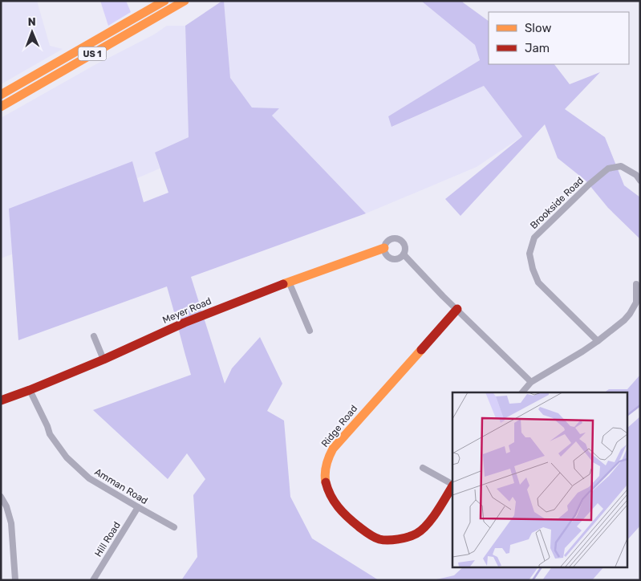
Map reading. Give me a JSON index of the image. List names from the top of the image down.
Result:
{
  "streets": {
    "main road": ["US 1", "Meyer Road", "Ridge Road"],
    "street": ["Brookside Road", "Amman Road", "Hill Road"]
  },
  "crossings": [
    ["Meyer Road", "Ridge Road"],
    ["Meyer Road", "Amman Road"],
    ["Amman Road", "Hill Road"]
  ],
  "legend": ["Slow", "Jam"],
  "north": "top"
}
